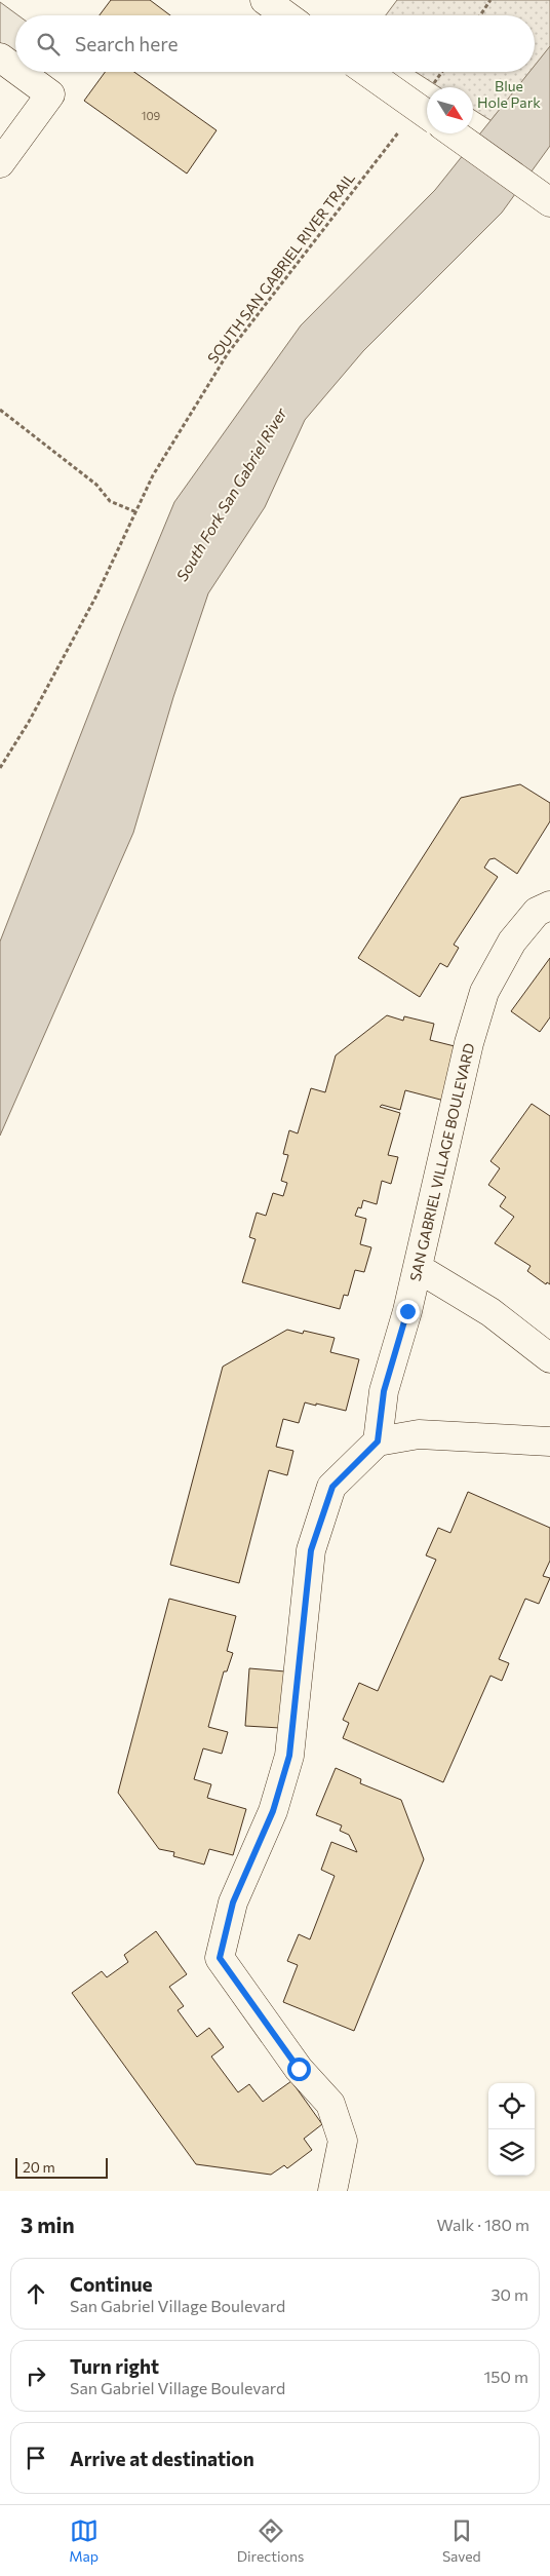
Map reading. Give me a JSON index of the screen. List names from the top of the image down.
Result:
{
  "streets": {
    "main road": ["SAN GABRIEL VILLAGE BOULEVARD"],
    "path": ["SOUTH SAN GABRIEL RIVER TRAIL"]
  },
  "water": ["South Fork San Gabriel River"],
  "parks": ["Blue Hole Park"],
  "house_numbers": ["109"],
  "scale_bar": "20 m",
  "north": "bottom right",
  "page": {
    "search": "Search here",
    "scale": "20 m",
    "heading": ["3 min", "Walk · 180 m"],
    "list": [
      ["Continue", "San Gabriel Village Boulevard", "30 m"],
      ["Turn right", "San Gabriel Village Boulevard", "150 m"],
      "Arrive at destination"
    ],
    "nav": ["Map", "Directions", "Saved"]
  }
}
